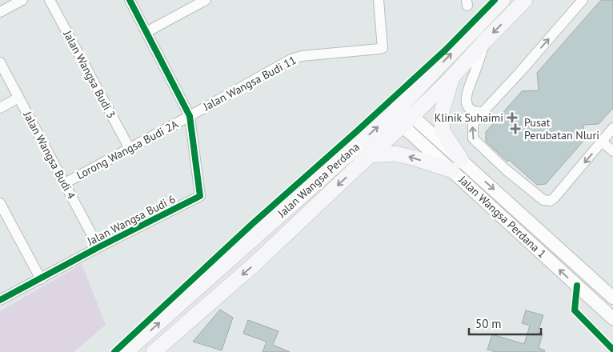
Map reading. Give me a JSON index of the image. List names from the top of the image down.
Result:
{
  "streets": {
    "main road": ["Jalan Wangsa Perdana"],
    "street": [
      "Jalan Wangsa Budi 3",
      "Jalan Wangsa Budi 11",
      "Lorong Wangsa Budi 2A",
      "Jalan Wangsa Budi 4",
      "Jalan Wangsa Perdana 1",
      "Jalan Wangsa Budi 6"
    ]
  },
  "crossings": [
    ["Jalan Wangsa Budi 3", "Lorong Wangsa Budi 2A"],
    ["Jalan Wangsa Budi 11", "Lorong Wangsa Budi 2A"],
    ["Jalan Wangsa Budi 11", "Jalan Wangsa Budi 6"],
    ["Lorong Wangsa Budi 2A", "Jalan Wangsa Budi 4"],
    ["Lorong Wangsa Budi 2A", "Jalan Wangsa Budi 6"],
    ["Jalan Wangsa Budi 4", "Jalan Wangsa Budi 6"],
    ["Jalan Wangsa Perdana", "Jalan Wangsa Perdana 1"]
  ],
  "places": {
    "health": ["Klinik Suhaimi", "Pusat Perubatan Nluri"]
  },
  "scale_bar": "50 m"
}
